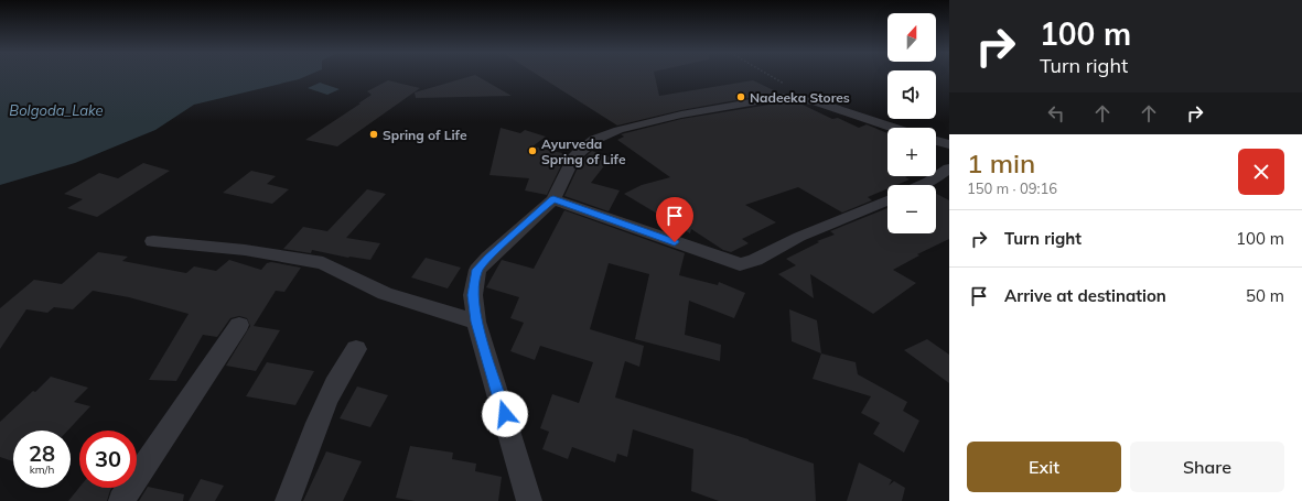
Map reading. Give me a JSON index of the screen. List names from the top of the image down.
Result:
{
  "water": ["Bolgoda_Lake"],
  "places": ["Nadeeka Stores", "Spring of Life", "Ayurveda Spring of Life"],
  "north": "top",
  "page": {
    "turn": ["100 m", "Turn right"],
    "map_buttons": ["+", "−"],
    "heading": ["1 min", "150 m · 09:16"],
    "list": [
      {
        "name": "Turn right",
        "value": "100 m"
      },
      {
        "name": "Arrive at destination",
        "value": "50 m"
      }
    ],
    "speed": "28 km/h",
    "limit": "30",
    "buttons": ["Exit", "Share"]
  }
}
